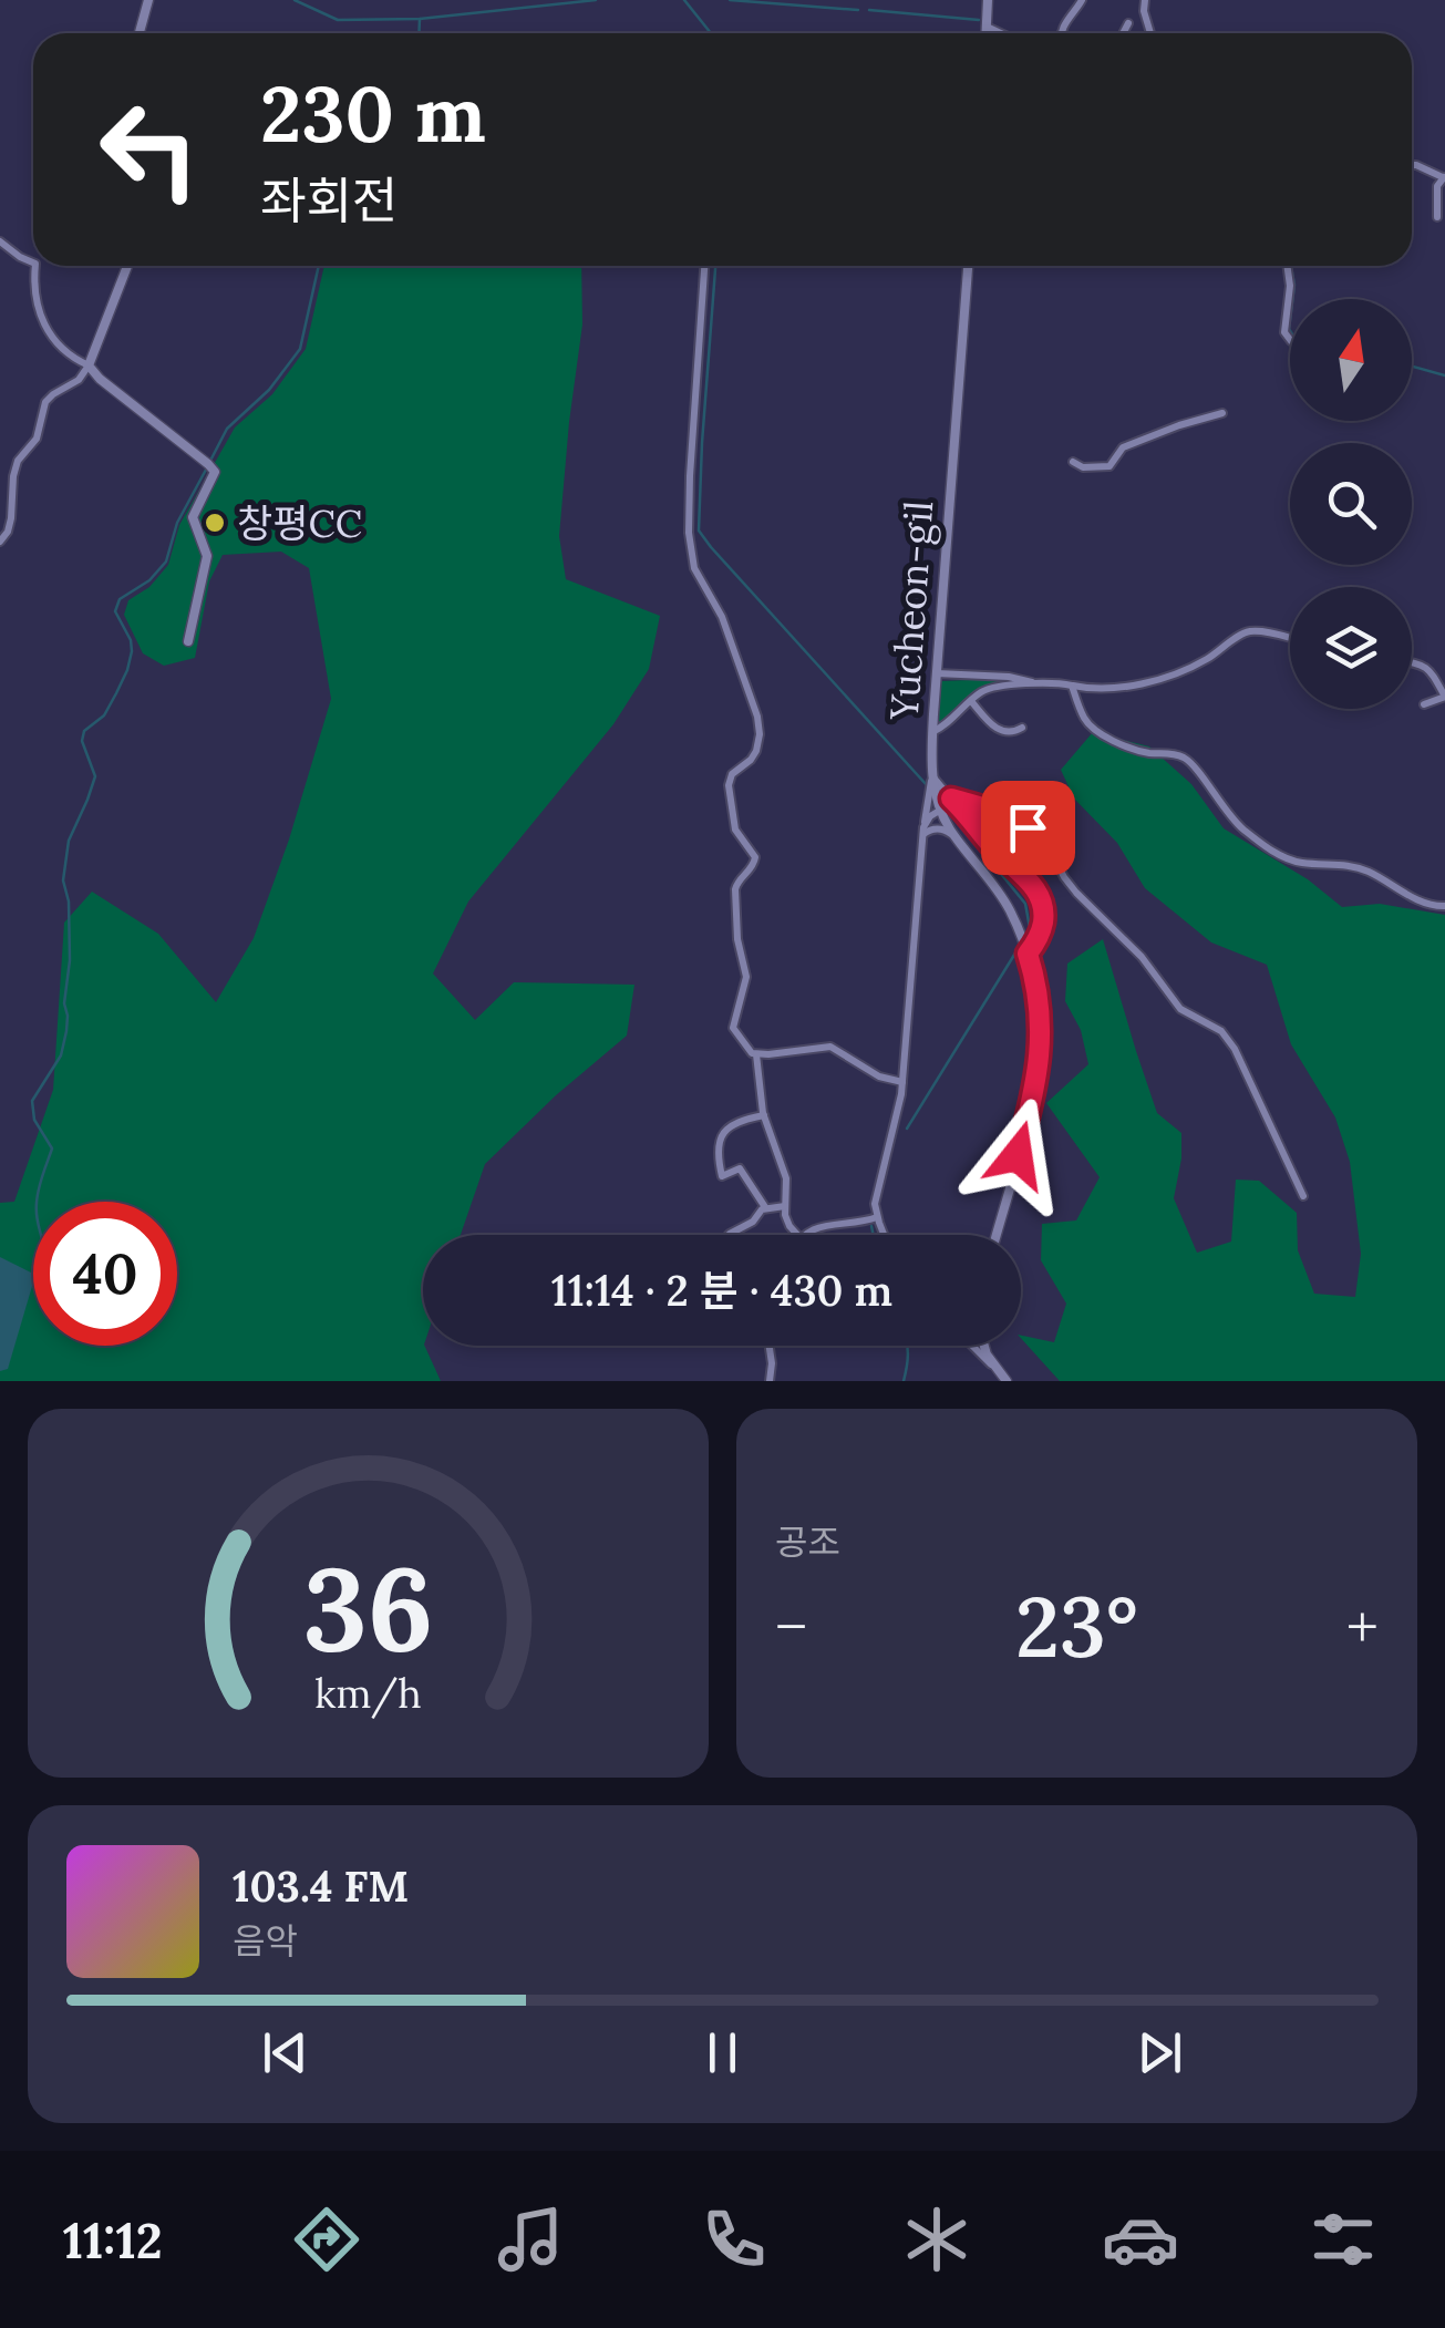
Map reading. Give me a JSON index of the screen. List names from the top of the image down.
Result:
{
  "streets": {
    "street": ["Yucheon-gil"]
  },
  "places": ["창평CC"],
  "north": "top",
  "page": {
    "turn": ["230 m", "좌회전"],
    "limit": "40",
    "trip": "11:14 · 2 분 · 430 m",
    "tile": "공조",
    "heat": ["−", "23°", "+"],
    "song": ["103.4 FM", "음악"],
    "tabs": "11:12",
    "gauge": ["36", "km/h"]
  }
}
